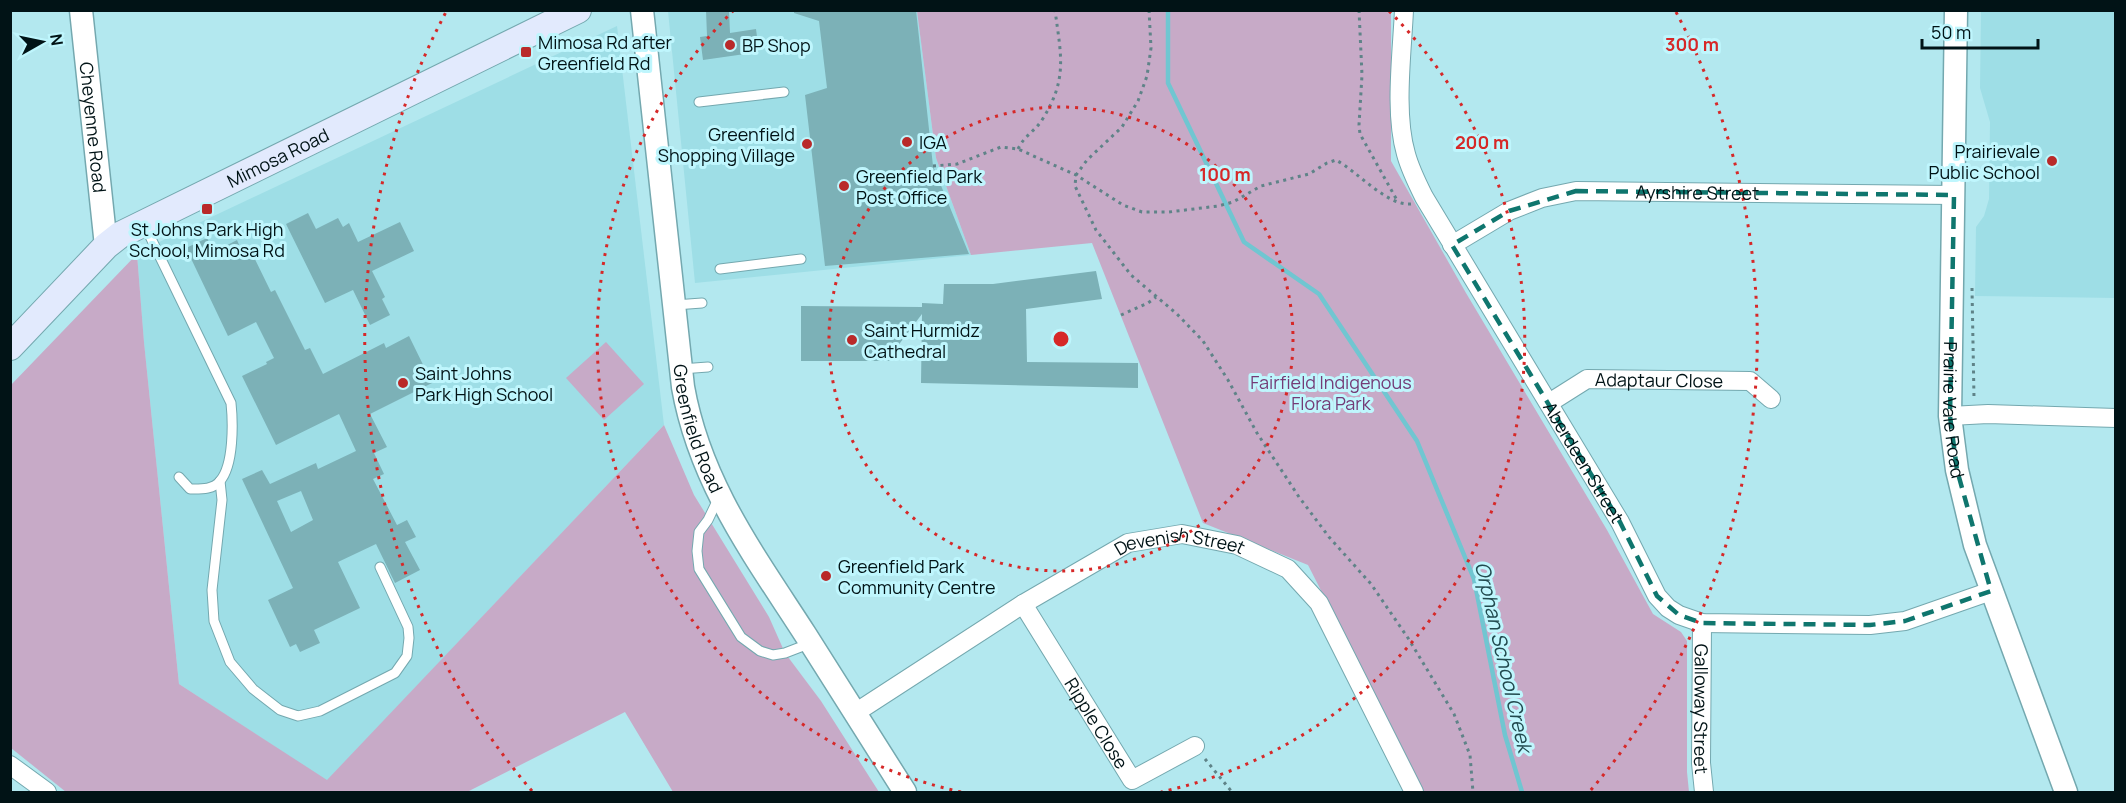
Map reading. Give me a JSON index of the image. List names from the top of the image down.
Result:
{
  "streets": {
    "main road": ["Mimosa Road"],
    "street": [
      "Cheyenne Road",
      "Ayrshire Street",
      "Adaptaur Close",
      "Prairie Vale Road",
      "Greenfield Road",
      "Aberdeen Street",
      "Devenish Street",
      "Galloway Street",
      "Ripple Close"
    ]
  },
  "crossings": [
    ["Cheyenne Road", "Mimosa Road"],
    ["Ayrshire Street", "Prairie Vale Road"],
    ["Ayrshire Street", "Aberdeen Street"],
    ["Adaptaur Close", "Aberdeen Street"],
    ["Prairie Vale Road", "Aberdeen Street"],
    ["Greenfield Road", "Devenish Street"],
    ["Aberdeen Street", "Galloway Street"],
    ["Devenish Street", "Ripple Close"]
  ],
  "water": ["Orphan School Creek"],
  "parks": ["Fairfield Indigenous Flora Park"],
  "places": {
    "other": [
      "BP Shop",
      "IGA",
      "Greenfield Shopping Village",
      "Prairievale Public School",
      "Greenfield Park Post Office",
      "Saint Hurmidz Cathedral",
      "Saint Johns Park High School",
      "Greenfield Park Community Centre"
    ],
    "transit": ["Mimosa Rd after Greenfield Rd", "St Johns Park High School, Mimosa Rd"]
  },
  "scale_bar": "50 m",
  "north": "right",
  "rings": ["300 m", "200 m", "100 m"]
}
